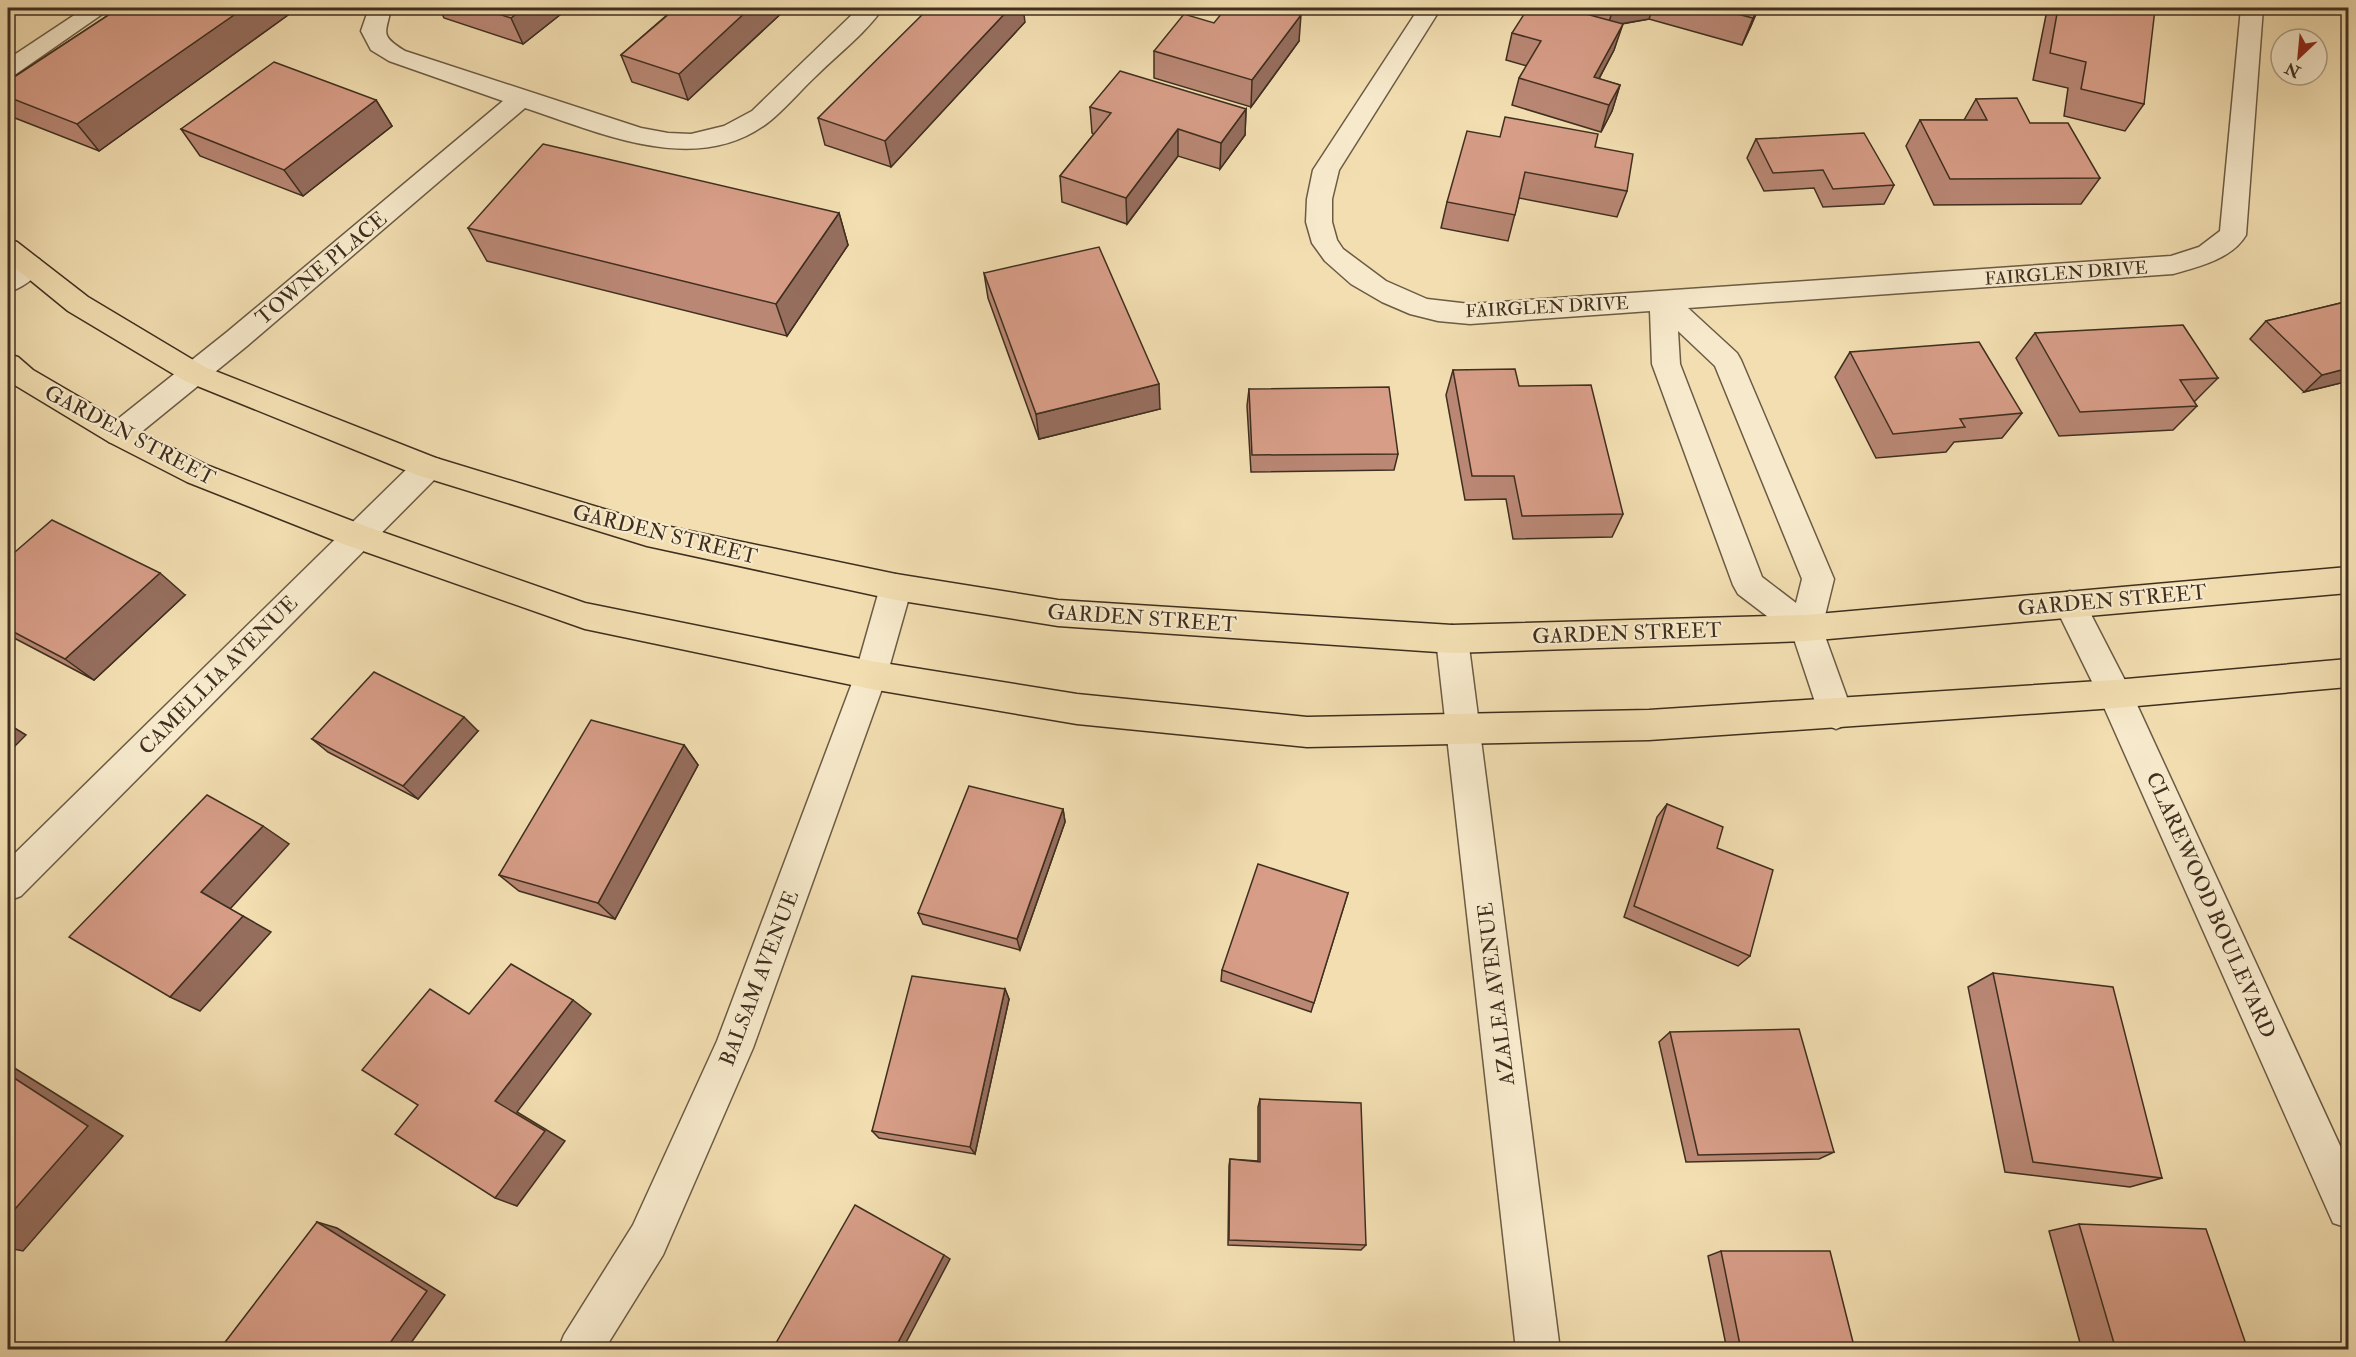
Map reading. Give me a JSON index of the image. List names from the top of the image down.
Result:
{
  "streets": {
    "main road": ["GARDEN STREET"],
    "street": [
      "TOWNE PLACE",
      "FAIRGLEN DRIVE",
      "CAMELLIA AVENUE",
      "CLAREWOOD BOULEVARD",
      "BALSAM AVENUE",
      "AZALEA AVENUE"
    ]
  },
  "crossings": [
    ["TOWNE PLACE", "GARDEN STREET"],
    ["GARDEN STREET", "CAMELLIA AVENUE"],
    ["GARDEN STREET", "CLAREWOOD BOULEVARD"],
    ["GARDEN STREET", "BALSAM AVENUE"],
    ["GARDEN STREET", "AZALEA AVENUE"]
  ],
  "north": "bottom left"
}
